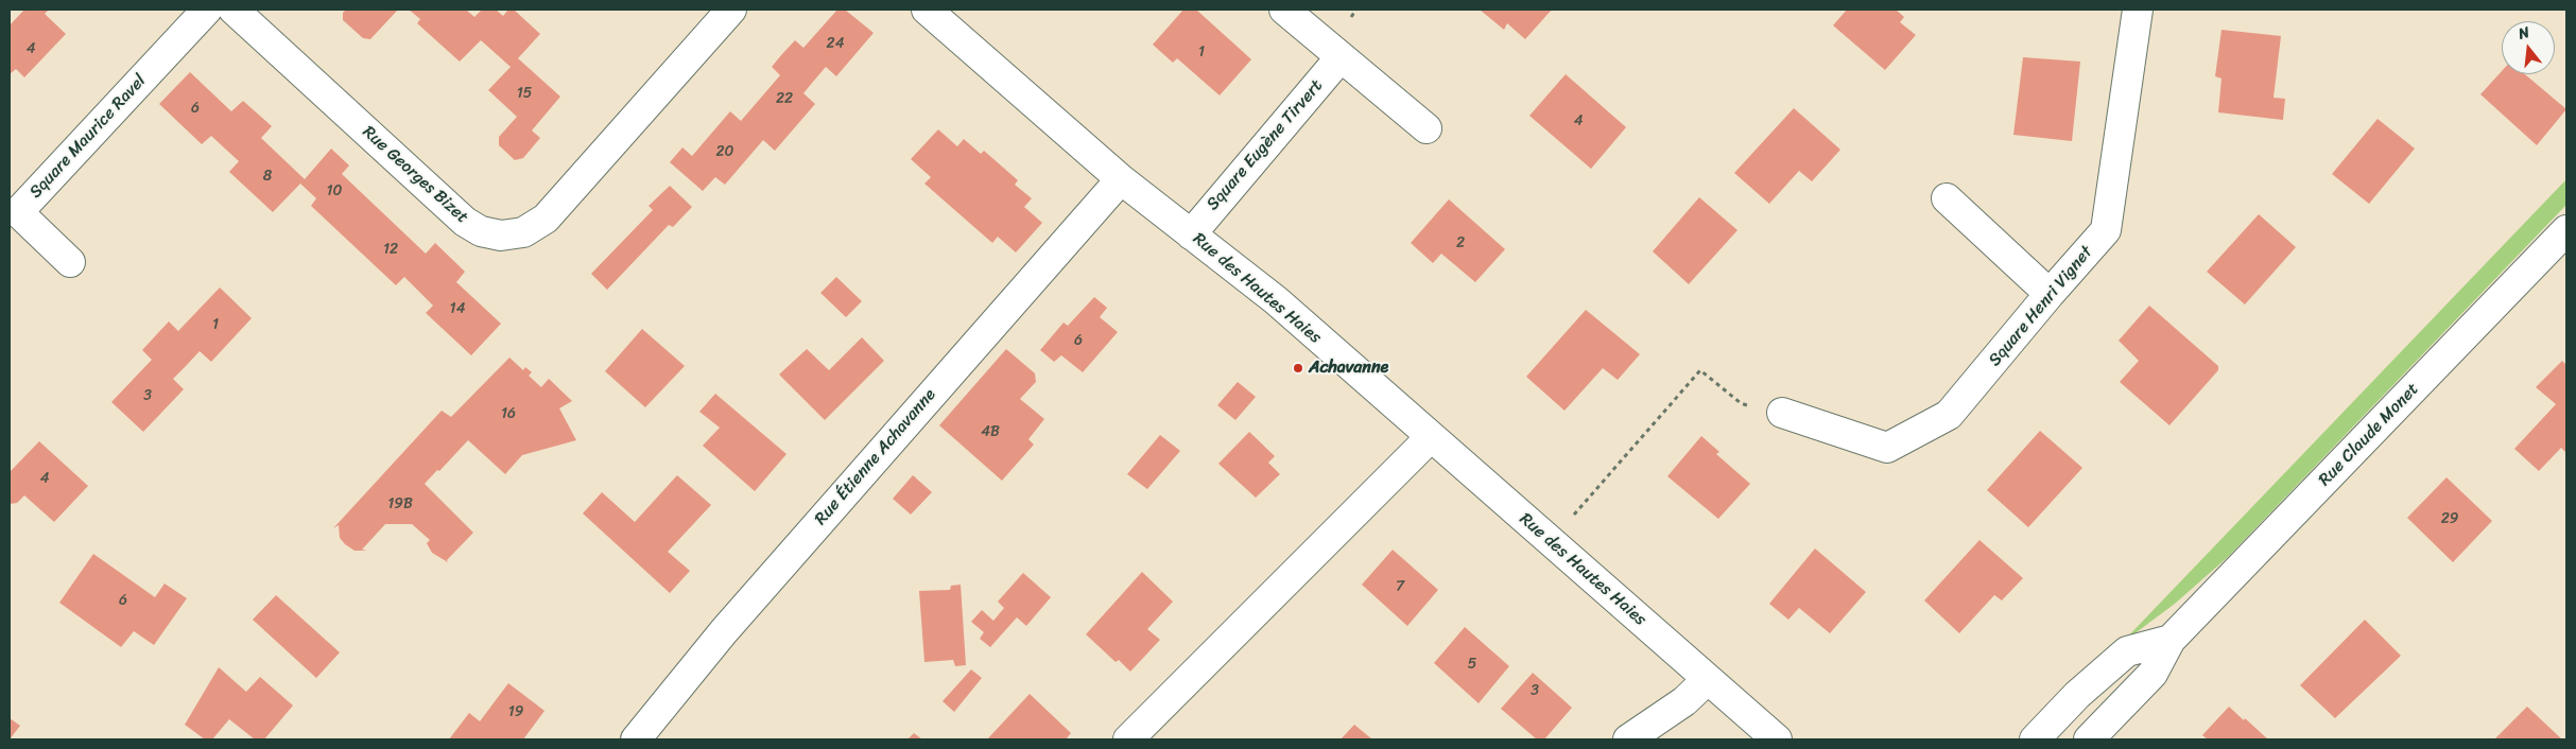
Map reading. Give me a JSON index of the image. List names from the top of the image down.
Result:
{
  "streets": {
    "street": [
      "Square Maurice Ravel",
      "Square Eugène Tirvert",
      "Rue Georges Bizet",
      "Rue des Hautes Haies",
      "Square Henri Vignet",
      "Rue Claude Monet",
      "Rue Étienne Achavanne"
    ]
  },
  "crossings": [
    ["Square Eugène Tirvert", "Rue des Hautes Haies"],
    ["Rue des Hautes Haies", "Rue Étienne Achavanne"]
  ],
  "places": ["Achavanne"],
  "house_numbers": [
    "24",
    "4",
    "1",
    "15",
    "22",
    "6",
    "4",
    "20",
    "8",
    "10",
    "2",
    "12",
    "14",
    "1",
    "6",
    "3",
    "16",
    "4B",
    "4",
    "19B",
    "29",
    "7",
    "6",
    "5",
    "3",
    "19"
  ],
  "north": "top"
}
